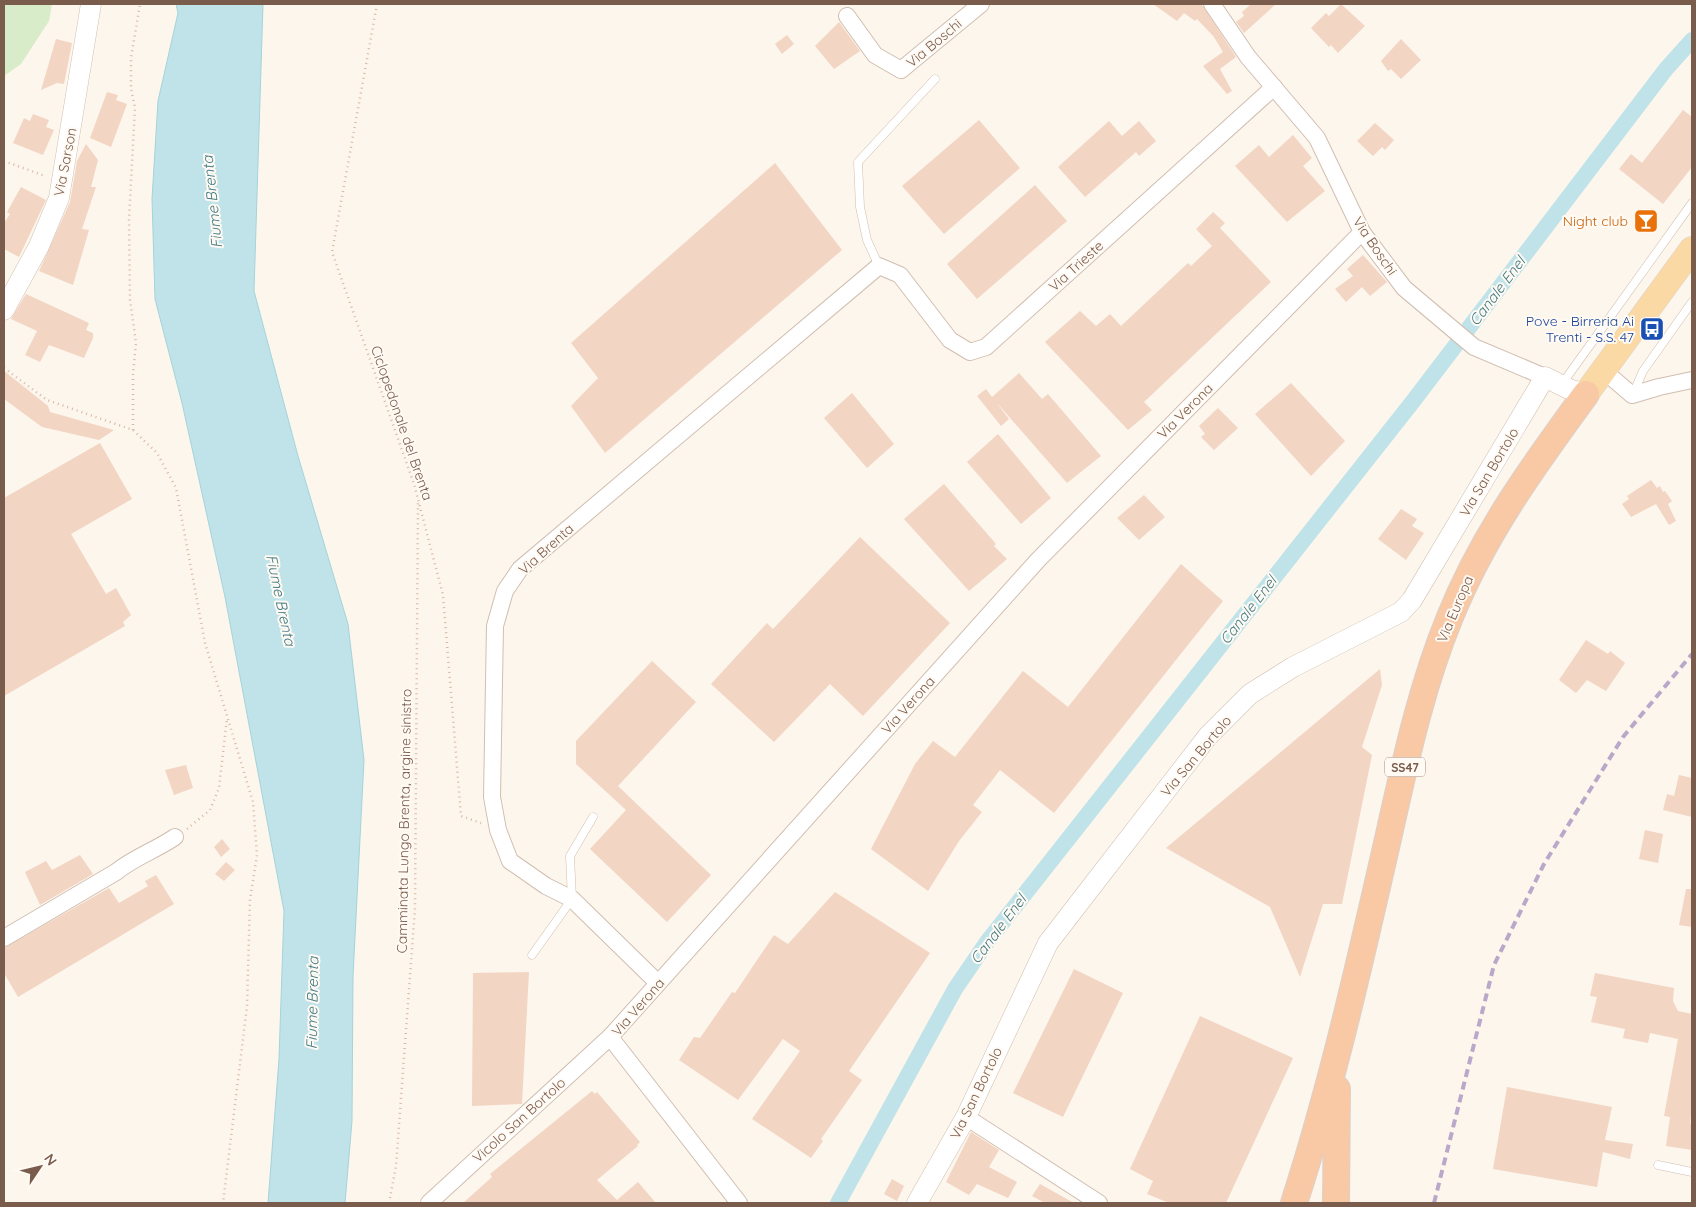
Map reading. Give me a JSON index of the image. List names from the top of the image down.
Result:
{
  "streets": {
    "highway": ["Via Europa", "SS47"],
    "street": [
      "Via Boschi",
      "Via Sarson",
      "Via Trieste",
      "Via Verona",
      "Via San Bortolo",
      "Via Brenta",
      "Vicolo San Bortolo"
    ],
    "path": ["Ciclopedonale del Brenta", "Camminata Lungo Brenta, argine sinistro"]
  },
  "crossings": [
    ["Via Boschi", "Via Trieste"],
    ["Via Boschi", "Via Verona"],
    ["Via Boschi", "Via San Bortolo"],
    ["Via Boschi", "Via Europa"],
    ["Via Trieste", "Via Brenta"],
    ["Via Verona", "Via Brenta"],
    ["Via Verona", "Vicolo San Bortolo"],
    ["Ciclopedonale del Brenta", "Via Brenta"],
    ["Ciclopedonale del Brenta", "Camminata Lungo Brenta, argine sinistro"],
    ["Via San Bortolo", "Via Europa"],
    ["Via Europa", "SS47"]
  ],
  "water": ["Fiume Brenta", "Canale Enel"],
  "places": {
    "bar": ["Night club"],
    "bus stop": ["Pove - Birreria Ai Trenti - S.S. 47"]
  },
  "north": "top right"
}
